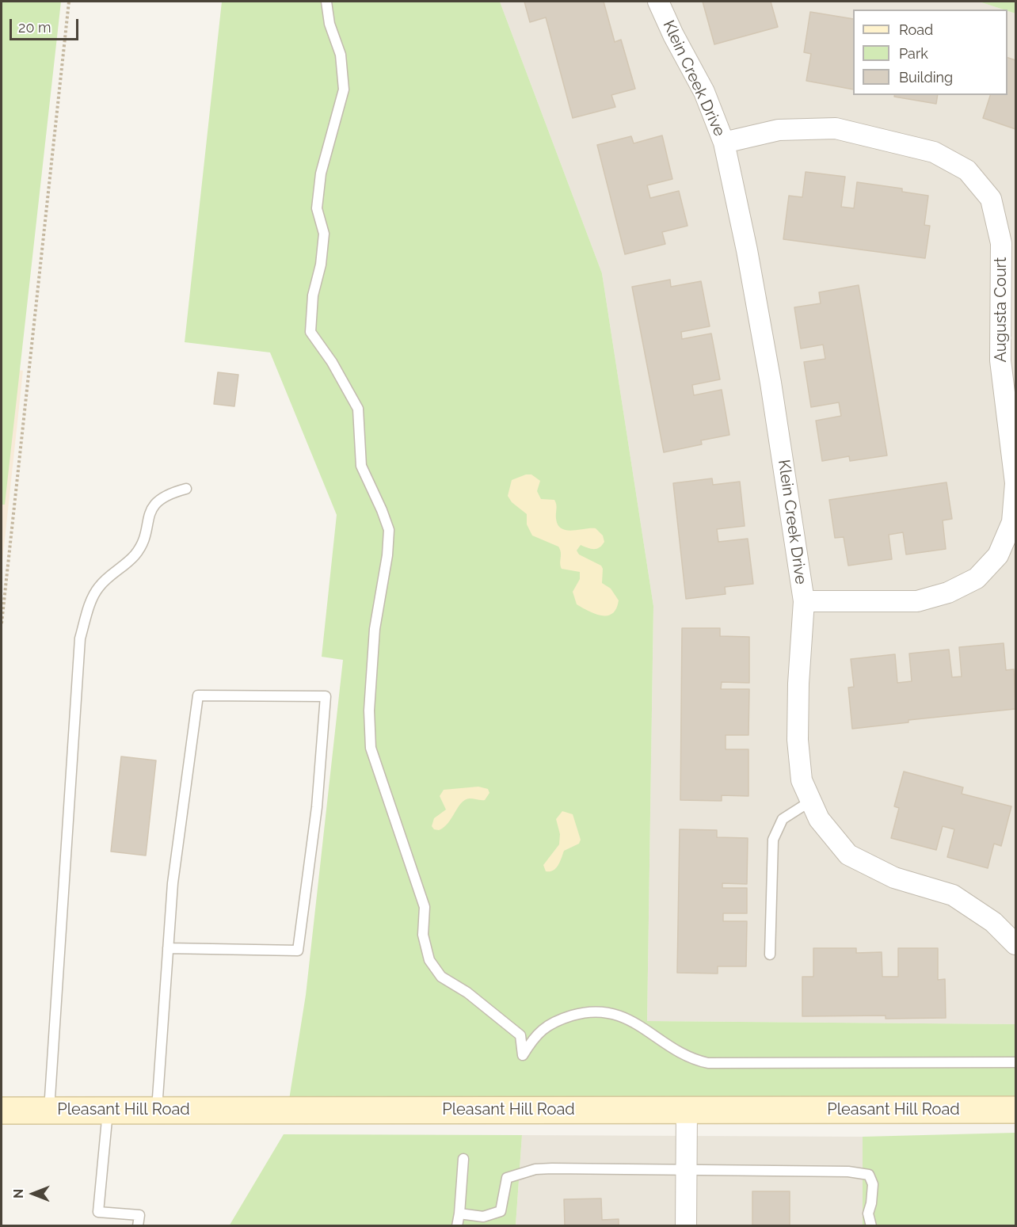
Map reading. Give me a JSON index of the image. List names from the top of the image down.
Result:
{
  "streets": {
    "street": ["Klein Creek Drive", "Augusta Court", "Pleasant Hill Road"]
  },
  "crossings": [
    ["Klein Creek Drive", "Augusta Court"]
  ],
  "legend": ["Road", "Park", "Building"],
  "scale_bar": "20 m",
  "north": "left"
}
